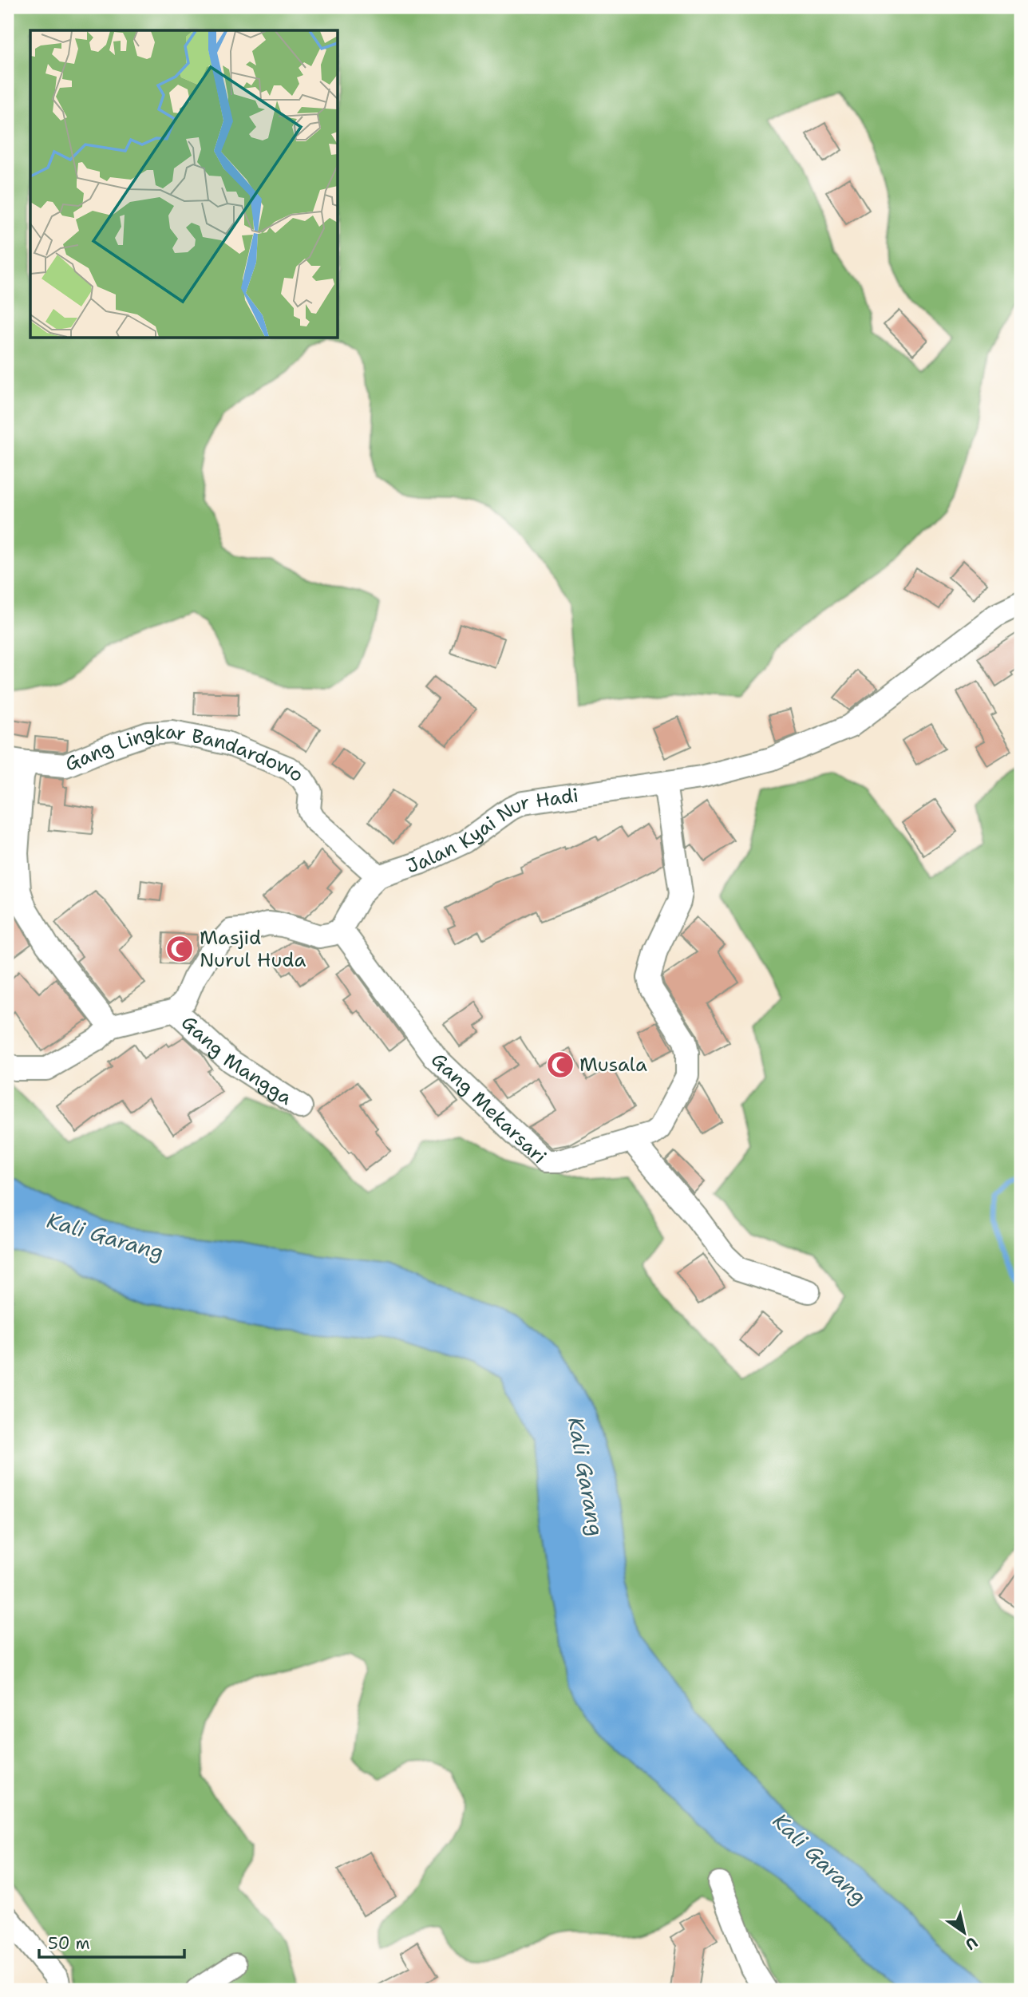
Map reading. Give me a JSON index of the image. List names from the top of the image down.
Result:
{
  "streets": {
    "street": [
      "Gang Lingkar Bandardowo",
      "Jalan Kyai Nur Hadi",
      "Gang Mangga",
      "Gang Mekarsari"
    ]
  },
  "crossings": [
    ["Gang Lingkar Bandardowo", "Jalan Kyai Nur Hadi"],
    ["Jalan Kyai Nur Hadi", "Gang Mekarsari"]
  ],
  "water": ["Kali Garang"],
  "places": {
    "mosque": ["Masjid Nurul Huda", "Musala"]
  },
  "scale_bar": "50 m",
  "north": "bottom right"
}
